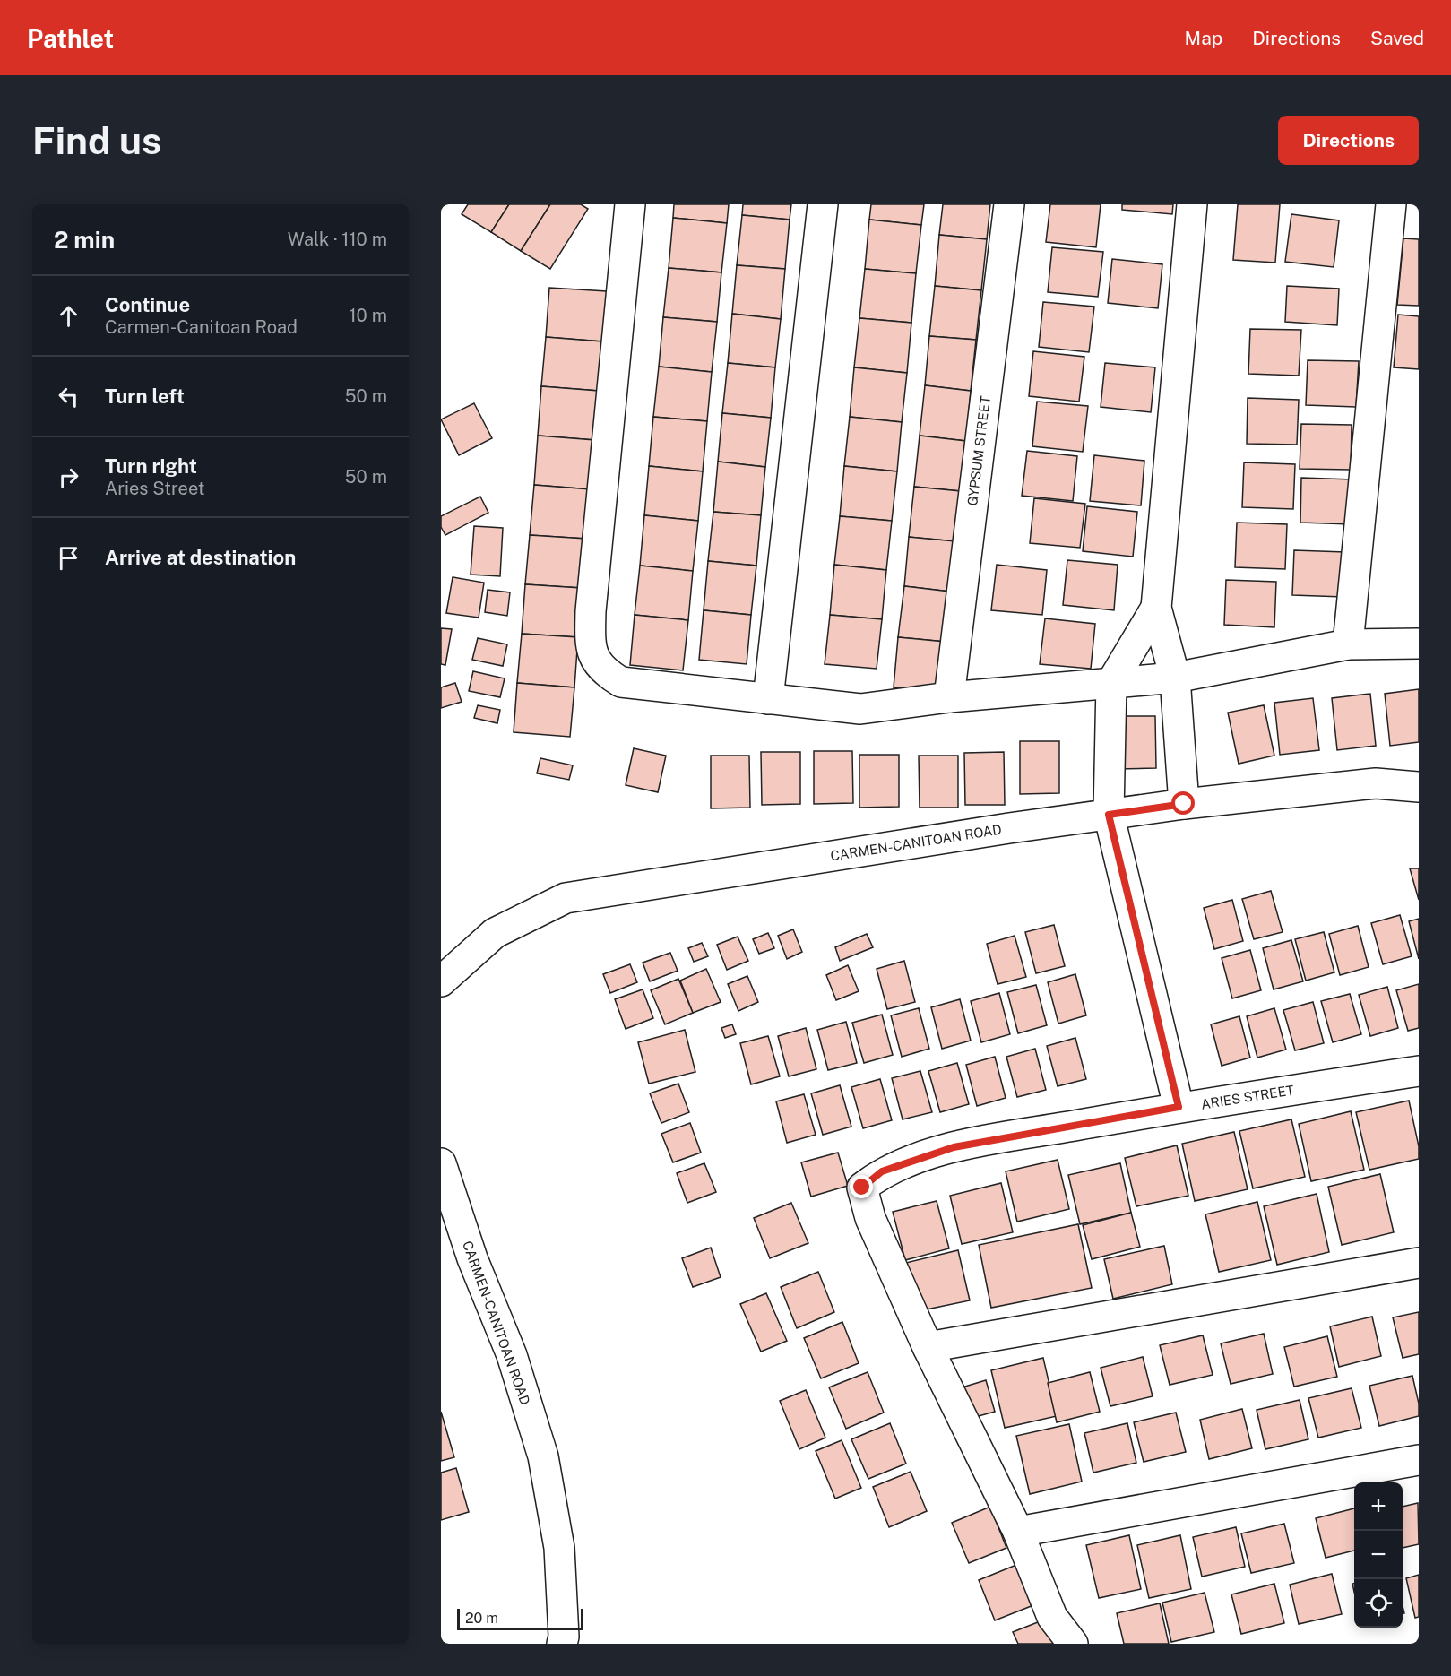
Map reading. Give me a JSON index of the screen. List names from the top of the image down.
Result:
{
  "streets": {
    "street": ["GYPSUM STREET", "CARMEN-CANITOAN ROAD", "ARIES STREET"]
  },
  "scale_bar": "20 m",
  "page": {
    "header": "Pathlet",
    "nav": ["Map", "Directions", "Saved"],
    "buttons": "Directions",
    "title": "Find us",
    "heading": ["2 min", "Walk · 110 m"],
    "list": [
      ["Continue", "Carmen-Canitoan Road", "10 m"],
      ["Turn left", "50 m"],
      ["Turn right", "Aries Street", "50 m"],
      "Arrive at destination"
    ],
    "map_buttons": ["+", "−"],
    "scale": "20 m"
  }
}
